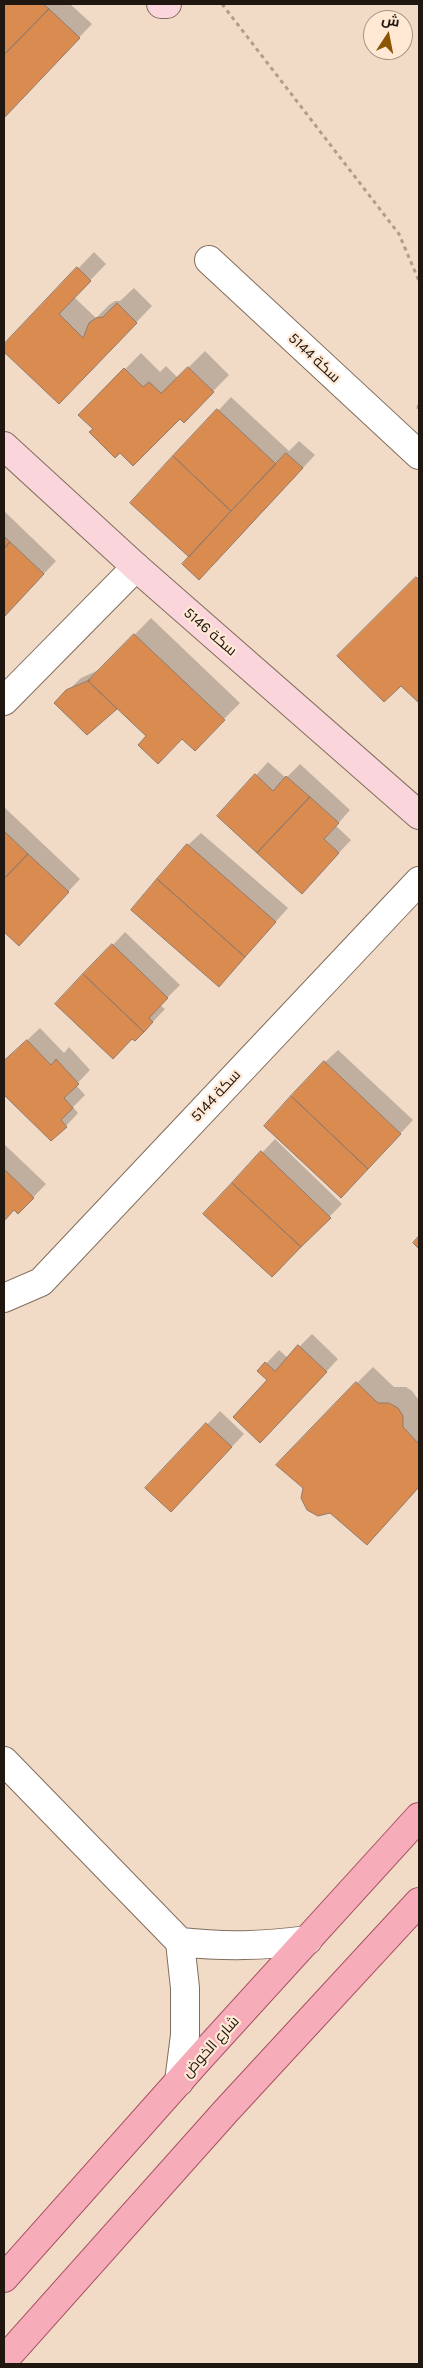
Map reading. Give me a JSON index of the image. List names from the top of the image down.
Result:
{
  "streets": {
    "main road": ["شارع الخوض"],
    "street": ["سكة 5144", "سكة 5146"]
  },
  "north": "top"
}
